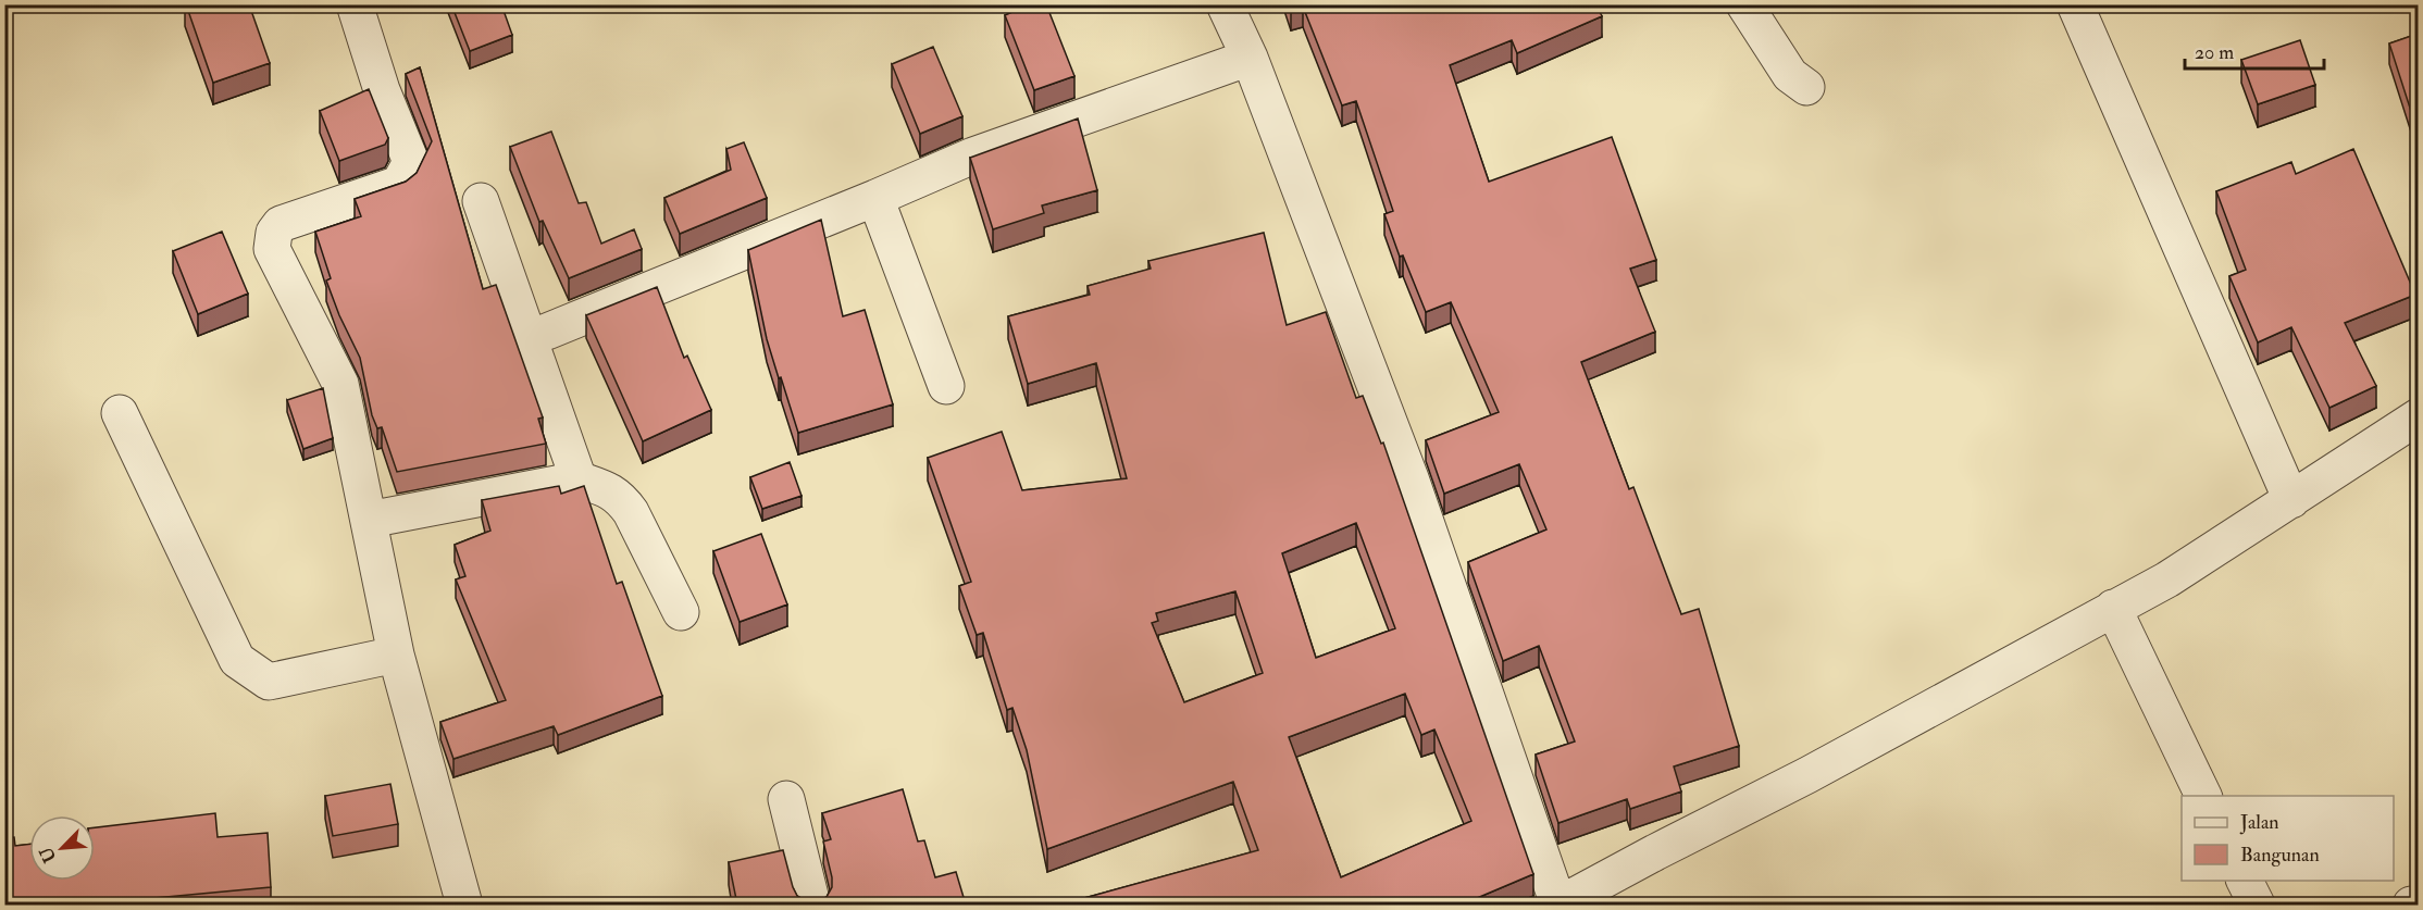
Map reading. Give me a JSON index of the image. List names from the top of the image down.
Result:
{
  "legend": ["Jalan", "Bangunan"],
  "scale_bar": "20 m",
  "north": "bottom left"
}
